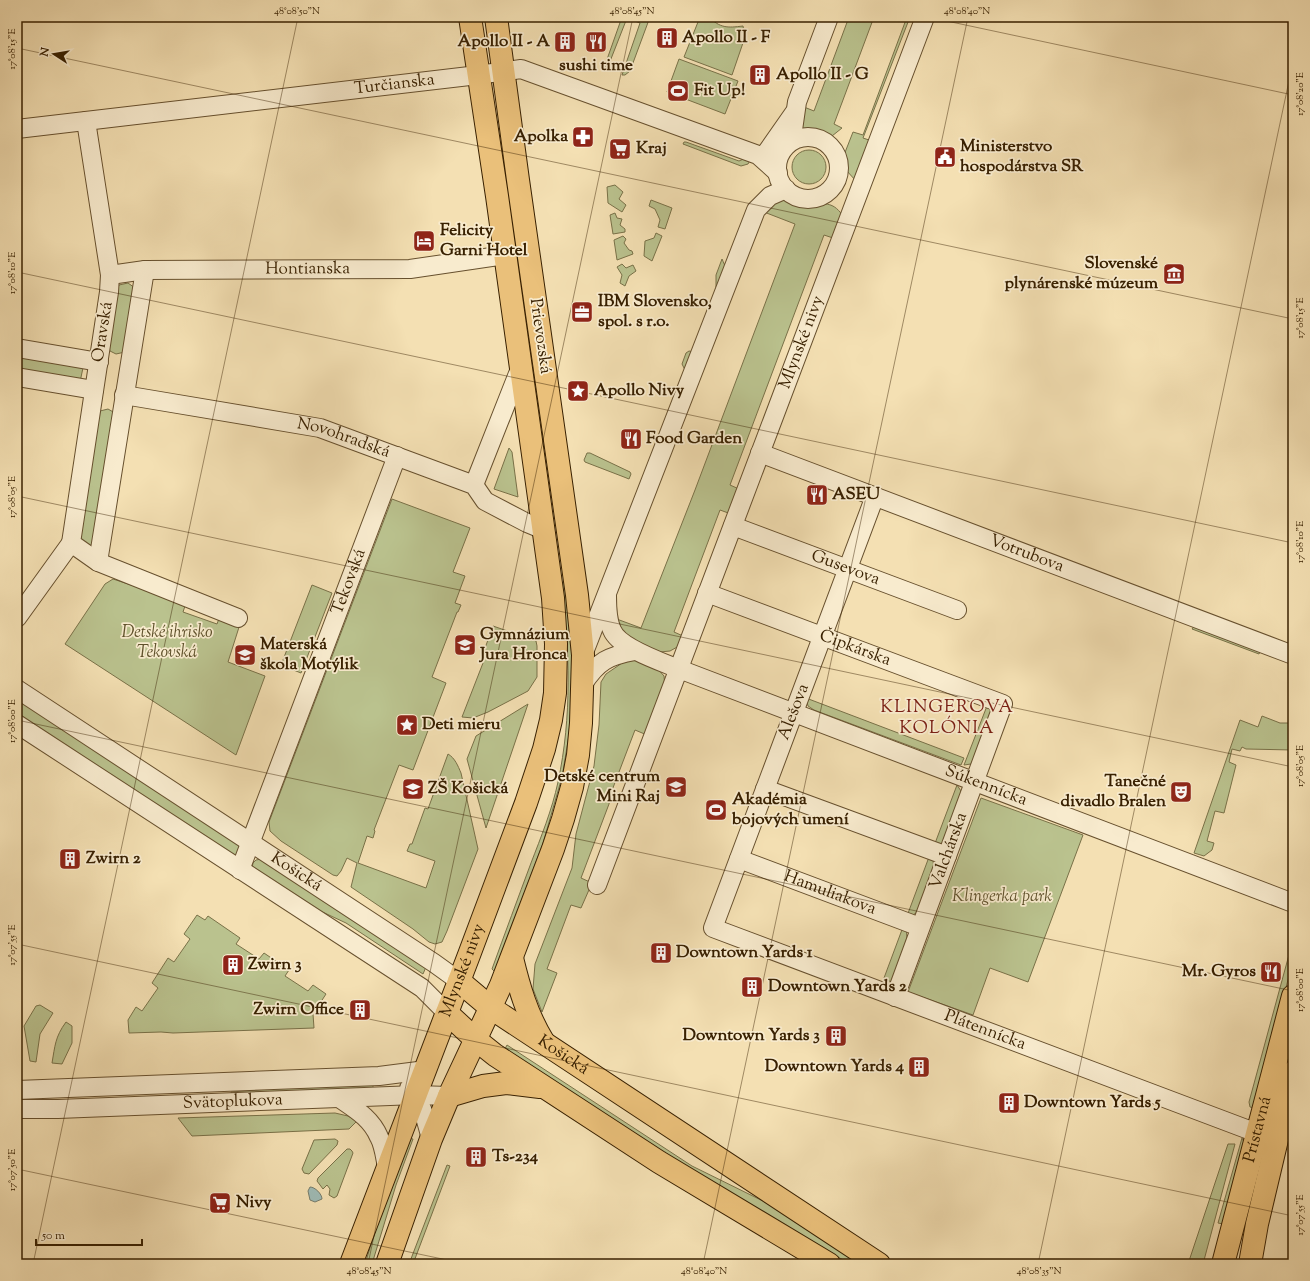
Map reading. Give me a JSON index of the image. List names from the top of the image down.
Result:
{
  "streets": {
    "main road": [
      "Prievozská",
      "Mlynské nivy",
      "Košická",
      "Prístavná"
    ],
    "street": [
      "Turčianska",
      "Hontianska",
      "Oravská",
      "Novohradská",
      "Votrubova",
      "Gusevova",
      "Tekovská",
      "Čipkárska",
      "Alešova",
      "Súkennícka",
      "Valchárska",
      "Hamuliakova",
      "Plátennícka",
      "Svätoplukova"
    ]
  },
  "crossings": [
    ["Turčianska", "Oravská"],
    ["Turčianska", "Prievozská"],
    ["Hontianska", "Oravská"],
    ["Hontianska", "Prievozská"],
    ["Oravská", "Novohradská"],
    ["Prievozská", "Mlynské nivy"],
    ["Prievozská", "Novohradská"],
    ["Mlynské nivy", "Votrubova"],
    ["Mlynské nivy", "Gusevova"],
    ["Mlynské nivy", "Čipkárska"],
    ["Mlynské nivy", "Súkennícka"],
    ["Mlynské nivy", "Košická"],
    ["Mlynské nivy", "Svätoplukova"],
    ["Novohradská", "Tekovská"],
    ["Votrubova", "Alešova"],
    ["Gusevova", "Alešova"],
    ["Tekovská", "Košická"],
    ["Čipkárska", "Alešova"],
    ["Čipkárska", "Valchárska"],
    ["Alešova", "Súkennícka"],
    ["Alešova", "Hamuliakova"],
    ["Alešova", "Plátennícka"],
    ["Súkennícka", "Valchárska"],
    ["Valchárska", "Hamuliakova"],
    ["Valchárska", "Plátennícka"],
    ["Plátennícka", "Prístavná"]
  ],
  "districts": ["KLINGEROVA KOLÓNIA"],
  "parks": ["Detské ihrisko Tekovská", "Klingerka park"],
  "places": {
    "building": [
      "Apollo II - F",
      "Apollo II - A",
      "Apollo II - G",
      "Zwirn 2",
      "Downtown Yards 1",
      "Zwirn 3",
      "Downtown Yards 2",
      "Zwirn Office",
      "Downtown Yards 3",
      "Downtown Yards 4",
      "Downtown Yards 5",
      "Ts-234"
    ],
    "restaurant": [
      "sushi time",
      "Food Garden",
      "ASEU",
      "Mr. Gyros"
    ],
    "sports": ["Fit Up!", "Akadémia bojových umení"],
    "pharmacy": ["Apolka"],
    "supermarket": ["Kraj", "Nivy"],
    "public building": ["Ministerstvo hospodárstva SR"],
    "hotel": ["Felicity Garni Hotel"],
    "museum": ["Slovenské plynárenské múzeum"],
    "office": ["IBM Slovensko, spol. s r.o."],
    "place": ["Apollo Nivy", "Deti mieru"],
    "school or university": [
      "Gymnázium Jura Hronca",
      "Materská škola Motýlik",
      "Detské centrum Mini Raj",
      "ZŠ Košická"
    ],
    "theatre": ["Tanečné divadlo Bralen"]
  },
  "scale_bar": "50 m",
  "north": "left",
  "coordinates": [
    "48°08'50\"N",
    "48°08'45\"N",
    "48°08'40\"N",
    "17°08'15\"E",
    "17°08'20\"E",
    "17°08'10\"E",
    "17°08'05\"E",
    "17°08'00\"E",
    "17°07'55\"E",
    "17°07'50\"E",
    "48°08'35\"N"
  ]
}
